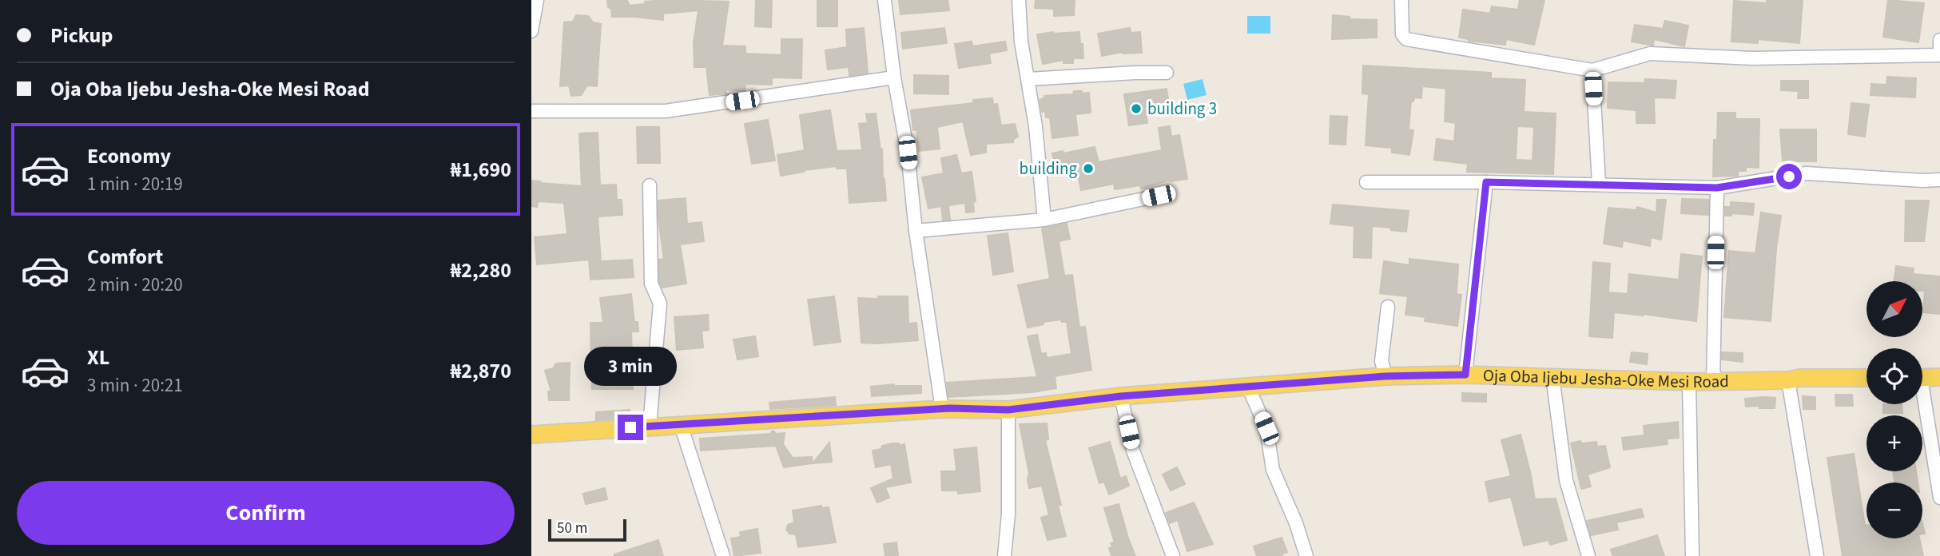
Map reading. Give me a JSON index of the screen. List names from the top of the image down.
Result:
{
  "streets": {
    "main road": ["Oja Oba Ijebu Jesha-Oke Mesi Road"]
  },
  "places": ["building 3", "building"],
  "scale_bar": "50 m",
  "north": "top right",
  "page": {
    "banner": ["Pickup", "Oja Oba Ijebu Jesha-Oke Mesi Road"],
    "list": [
      {
        "name": "Economy",
        "note": "1 min · 20:19",
        "value": "₦1,690"
      },
      {
        "name": "Comfort",
        "note": "2 min · 20:20",
        "value": "₦2,280"
      },
      {
        "name": "XL",
        "note": "3 min · 20:21",
        "value": "₦2,870"
      }
    ],
    "map_buttons": ["+", "−"],
    "bubble": "3 min",
    "buttons": "Confirm",
    "scale": "50 m"
  }
}
